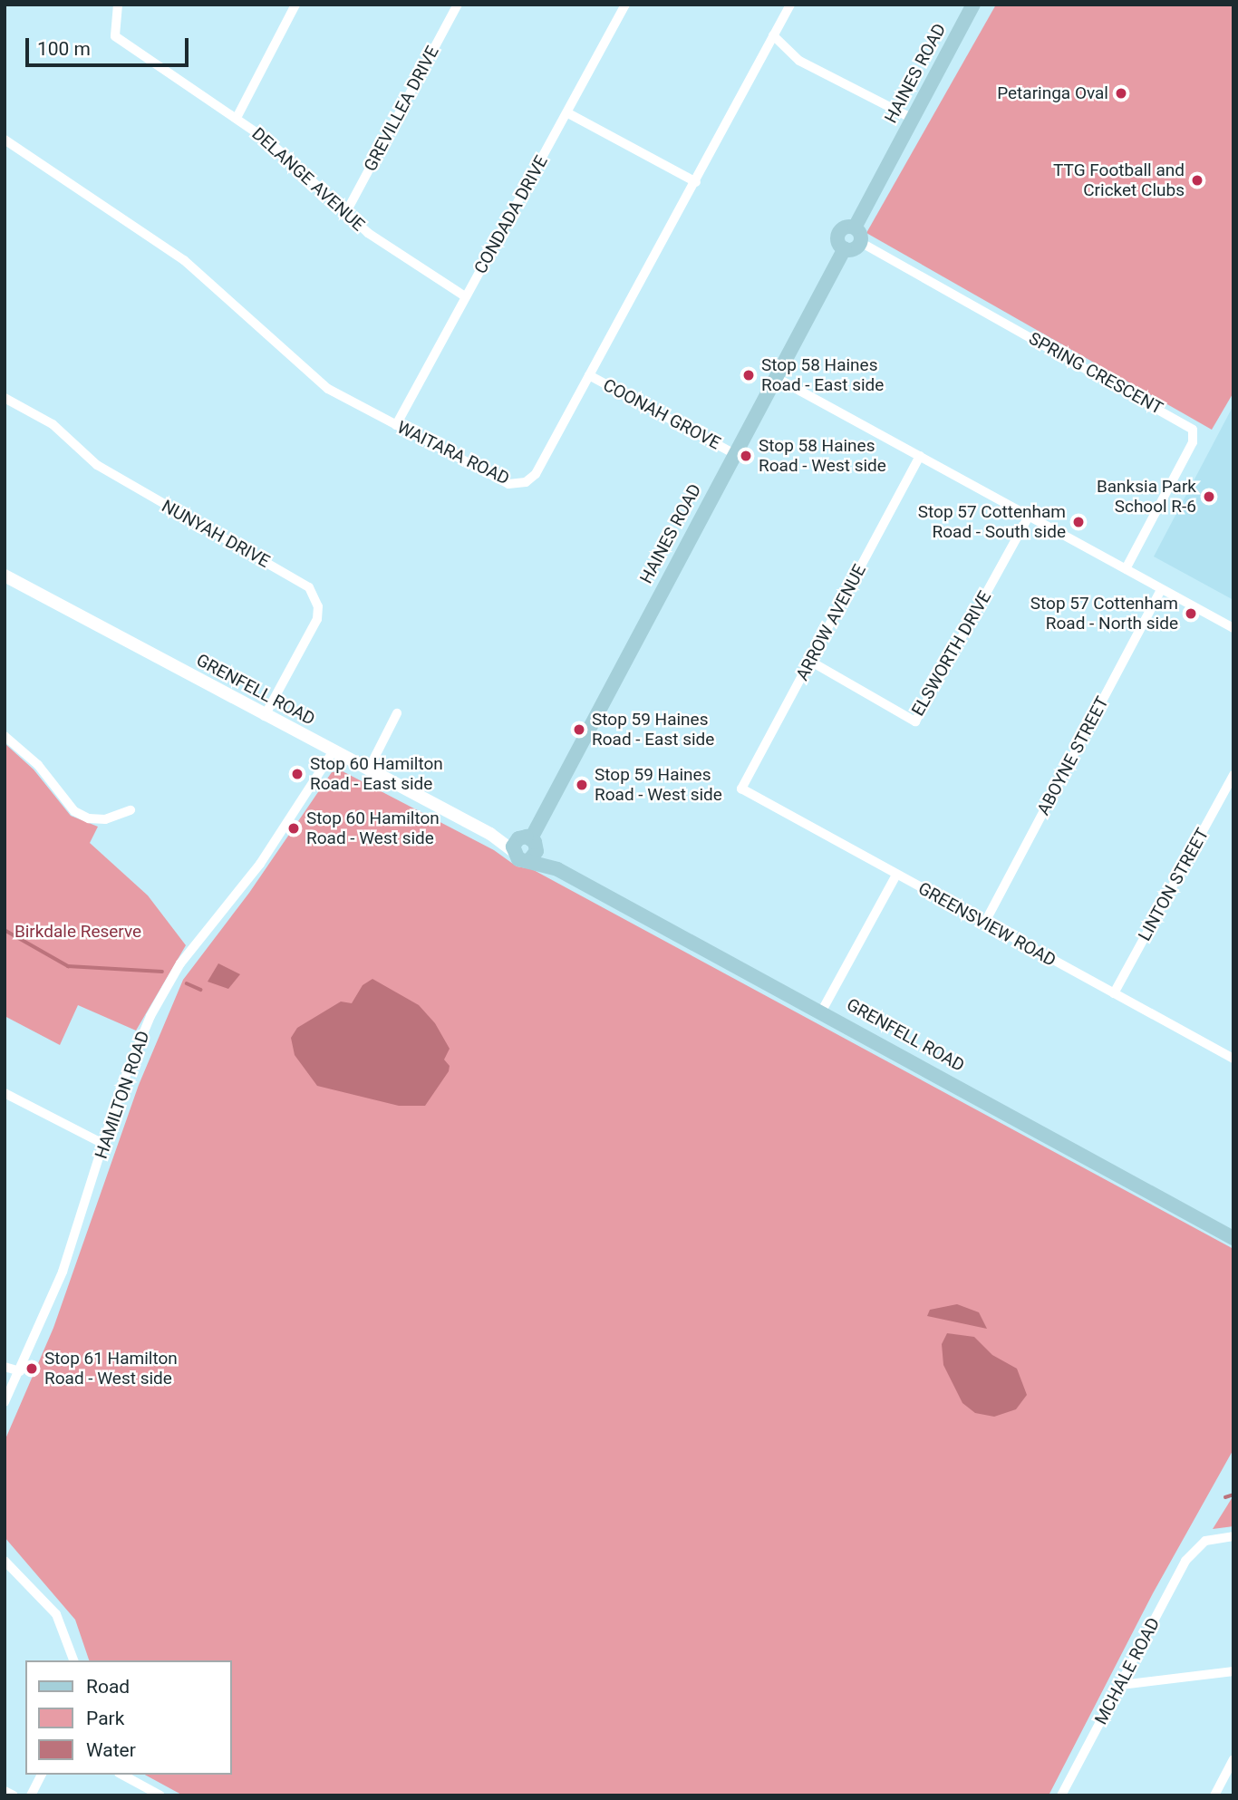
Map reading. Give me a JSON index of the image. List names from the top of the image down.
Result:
{
  "streets": {
    "main road": ["HAINES ROAD", "GRENFELL ROAD"],
    "street": [
      "GREVILLEA DRIVE",
      "DELANGE AVENUE",
      "CONDADA DRIVE",
      "SPRING CRESCENT",
      "COONAH GROVE",
      "WAITARA ROAD",
      "NUNYAH DRIVE",
      "ARROW AVENUE",
      "ELSWORTH DRIVE",
      "ABOYNE STREET",
      "LINTON STREET",
      "GREENSVIEW ROAD",
      "HAMILTON ROAD",
      "MCHALE ROAD"
    ]
  },
  "crossings": [
    ["HAINES ROAD", "SPRING CRESCENT"],
    ["HAINES ROAD", "COONAH GROVE"],
    ["HAINES ROAD", "GRENFELL ROAD"],
    ["GREVILLEA DRIVE", "DELANGE AVENUE"],
    ["DELANGE AVENUE", "CONDADA DRIVE"],
    ["CONDADA DRIVE", "WAITARA ROAD"],
    ["COONAH GROVE", "WAITARA ROAD"],
    ["NUNYAH DRIVE", "GRENFELL ROAD"],
    ["ARROW AVENUE", "ELSWORTH DRIVE"],
    ["ARROW AVENUE", "GREENSVIEW ROAD"],
    ["GRENFELL ROAD", "HAMILTON ROAD"],
    ["ABOYNE STREET", "GREENSVIEW ROAD"],
    ["LINTON STREET", "GREENSVIEW ROAD"]
  ],
  "parks": ["Birkdale Reserve"],
  "places": [
    "Petaringa Oval",
    "TTG Football and Cricket Clubs",
    "Stop 58 Haines Road - East side",
    "Stop 58 Haines Road - West side",
    "Banksia Park School R-6",
    "Stop 57 Cottenham Road - South side",
    "Stop 57 Cottenham Road - North side",
    "Stop 59 Haines Road - East side",
    "Stop 60 Hamilton Road - East side",
    "Stop 59 Haines Road - West side",
    "Stop 60 Hamilton Road - West side",
    "Stop 61 Hamilton Road - West side"
  ],
  "legend": ["Road", "Park", "Water"],
  "scale_bar": "100 m"
}
